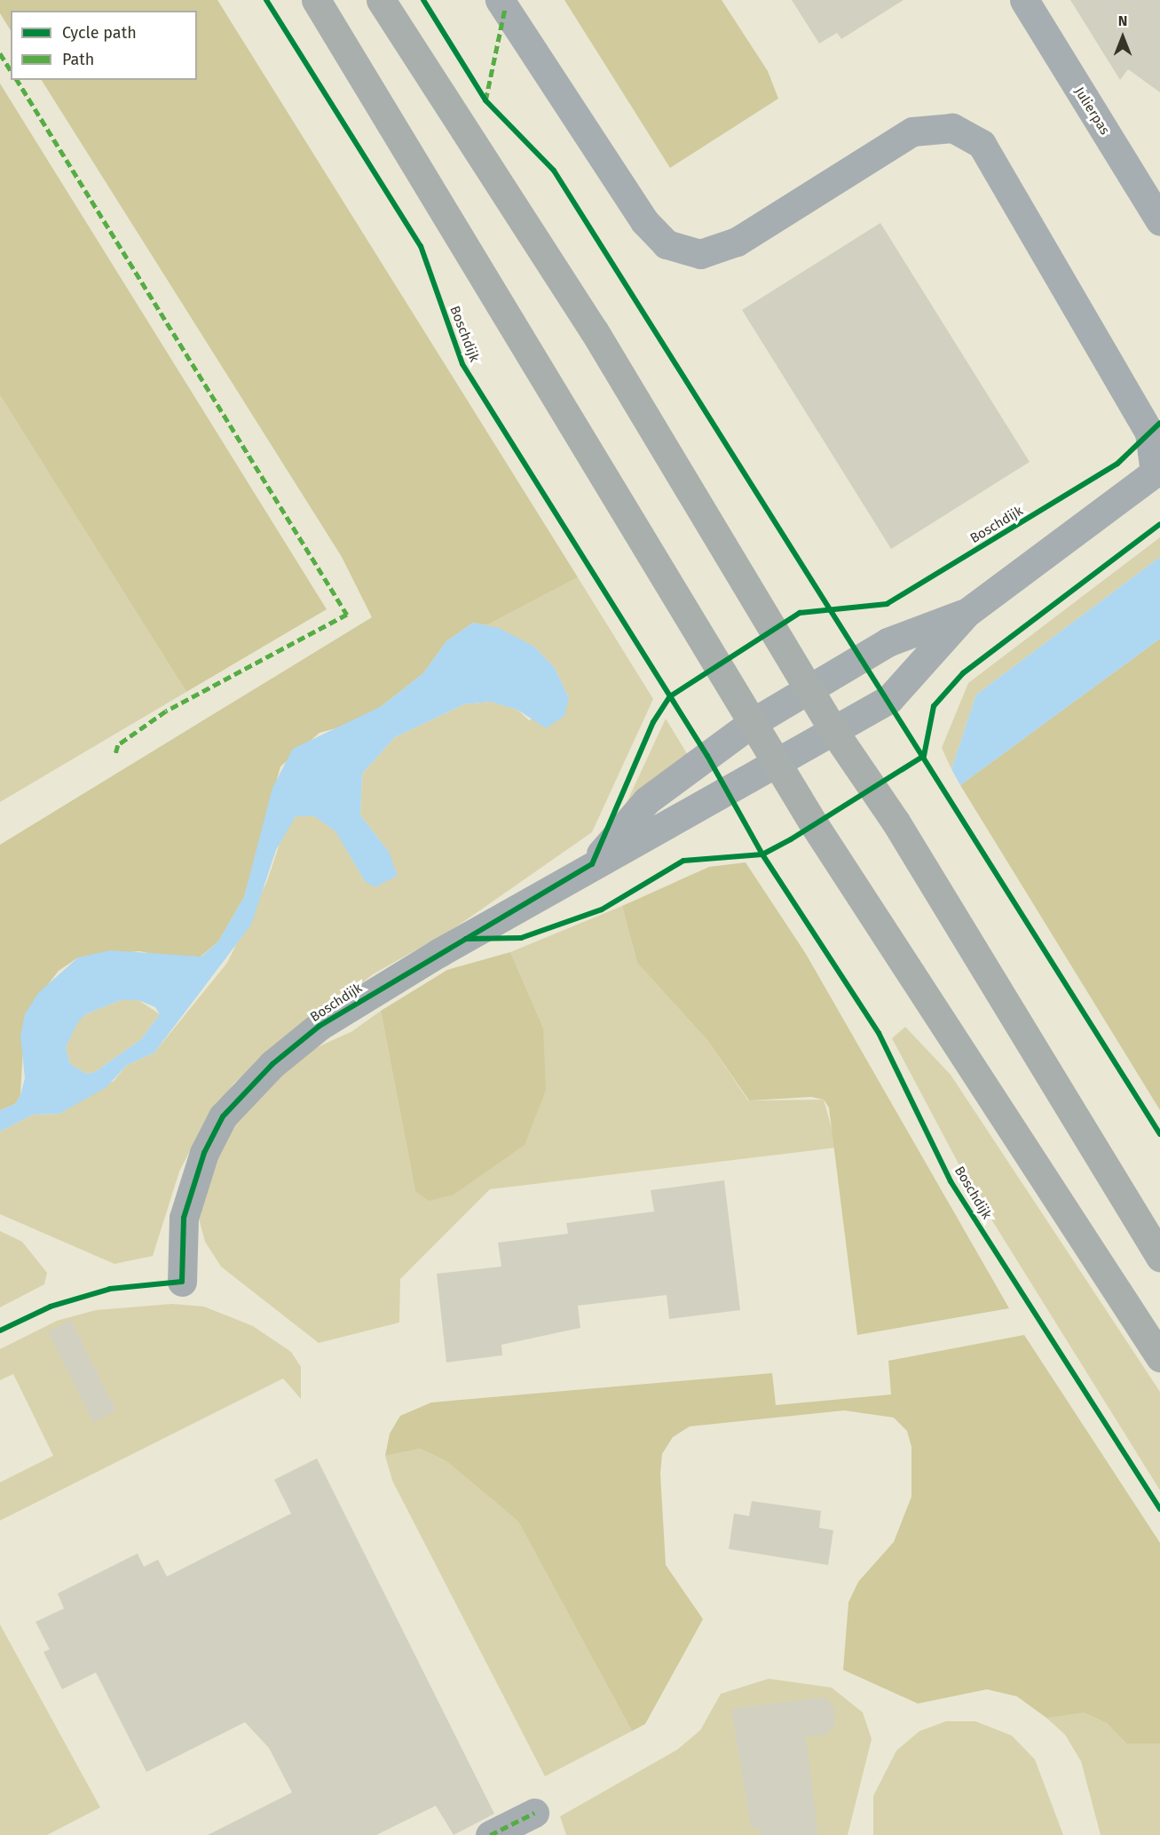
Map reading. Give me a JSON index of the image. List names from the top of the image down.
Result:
{
  "streets": {
    "street": ["Julierpas", "Boschdijk"]
  },
  "legend": ["Cycle path", "Path"],
  "north": "top"
}
